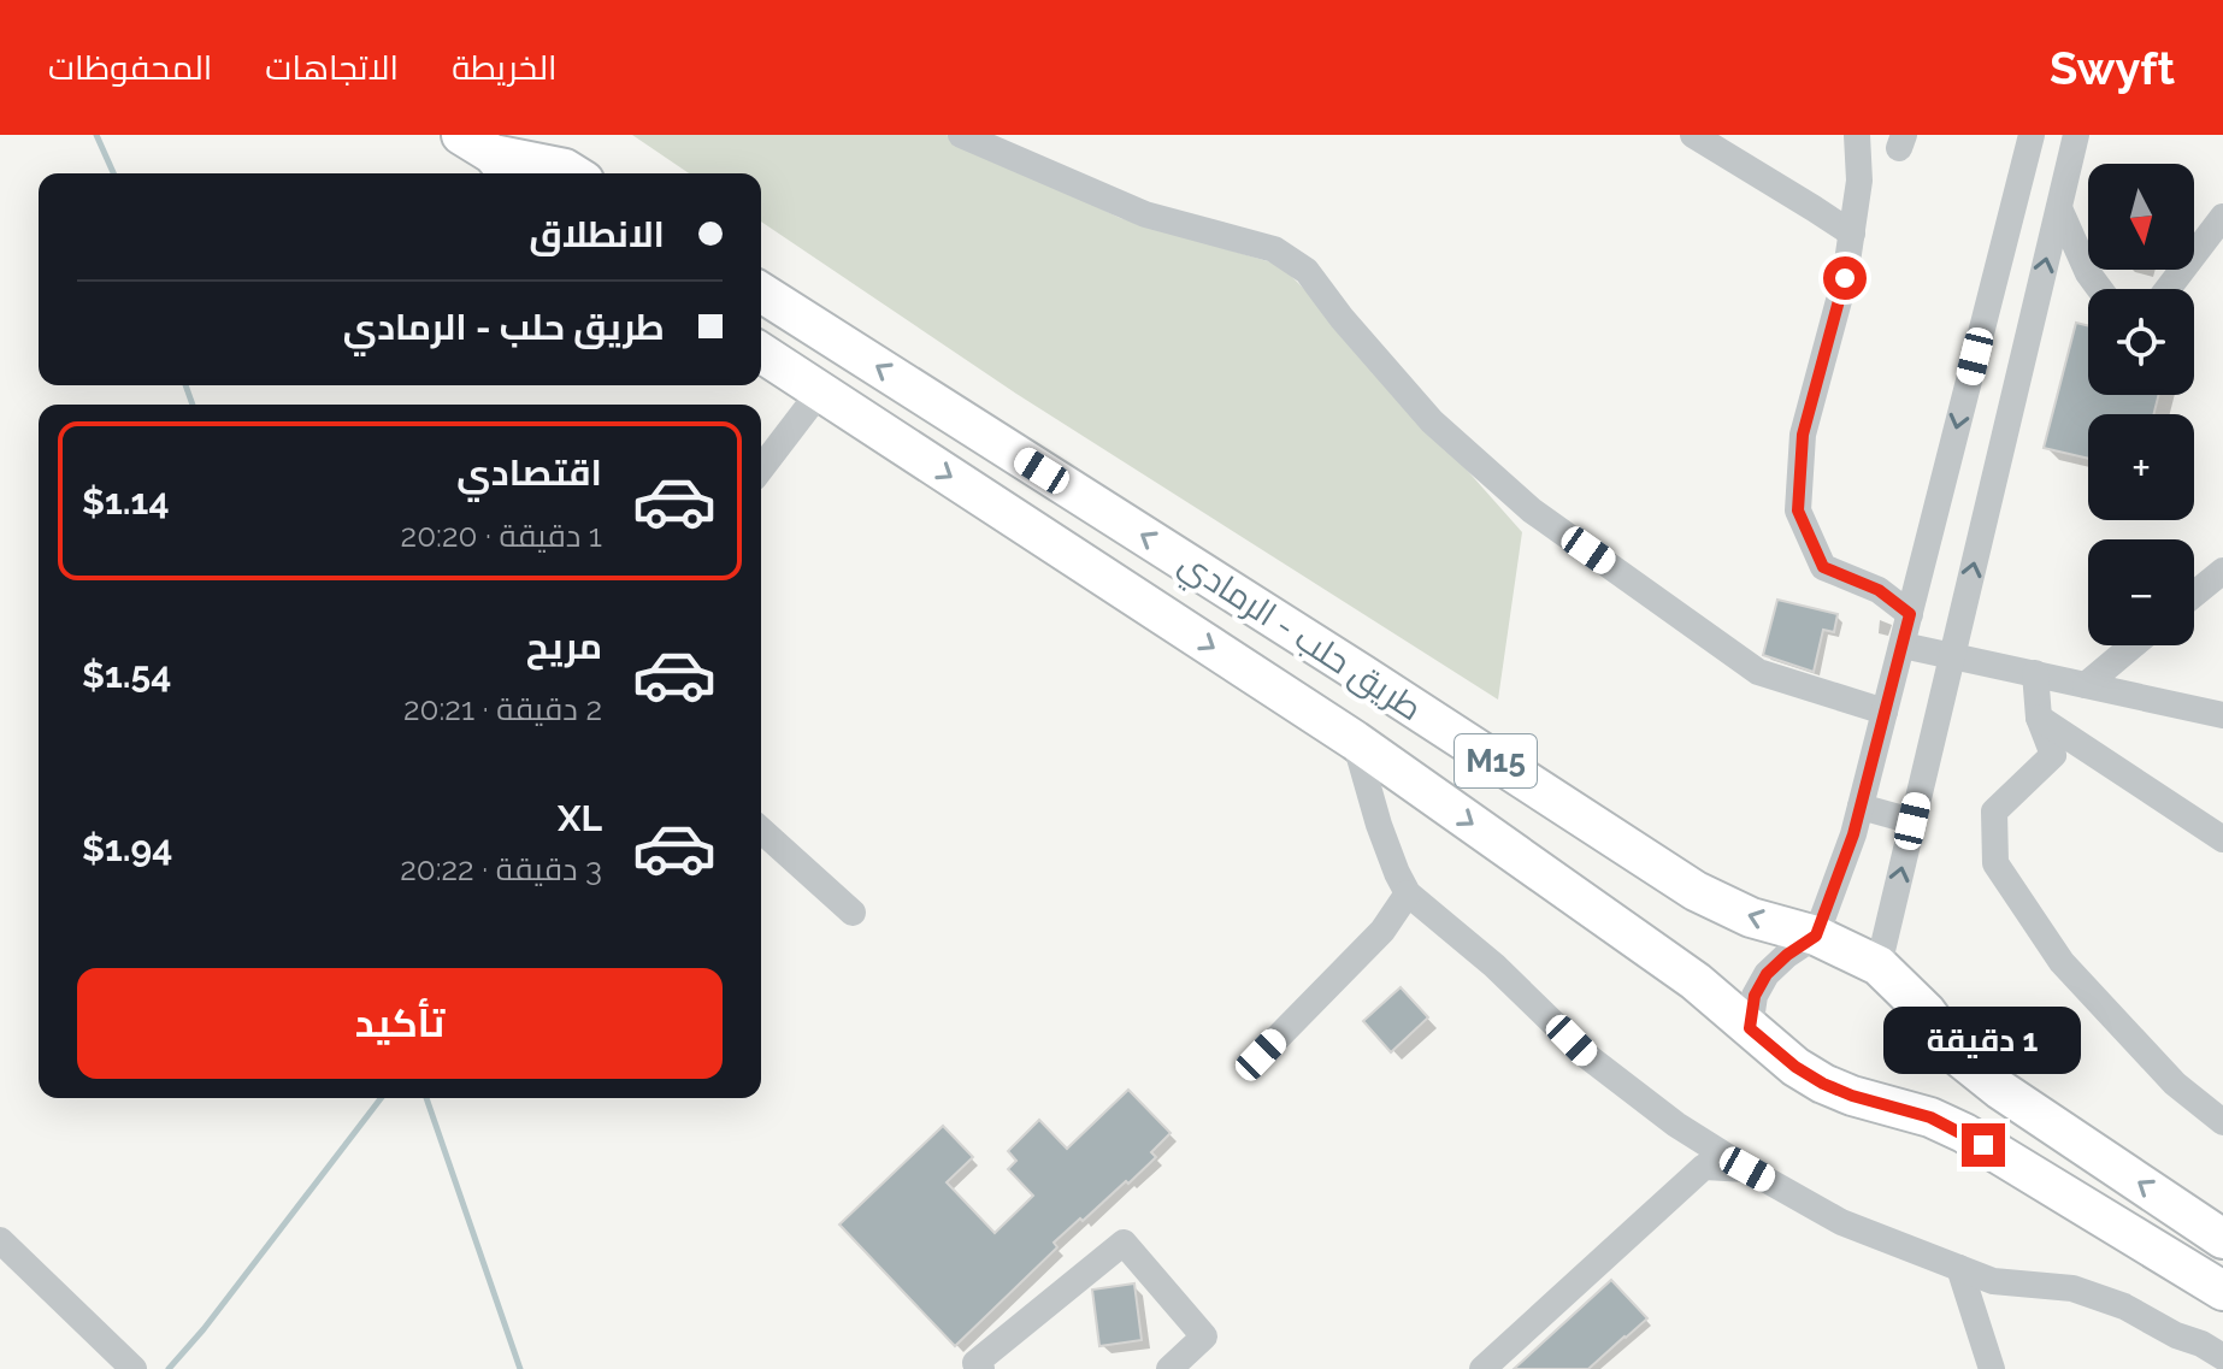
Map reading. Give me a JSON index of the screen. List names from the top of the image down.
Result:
{
  "streets": {
    "highway": ["طريق حلب - الرمادي", "M15"]
  },
  "north": "bottom",
  "page": {
    "header": "Swyft",
    "nav": ["الخريطة", "الاتجاهات", "المحفوظات"],
    "map_buttons": ["+", "−"],
    "banner": ["الانطلاق", "طريق حلب - الرمادي"],
    "list": [
      {
        "name": "اقتصادي",
        "note": "1 دقيقة · 20:20",
        "value": "$1.14"
      },
      {
        "name": "مريح",
        "note": "2 دقيقة · 20:21",
        "value": "$1.54"
      },
      {
        "name": "XL",
        "note": "3 دقيقة · 20:22",
        "value": "$1.94"
      }
    ],
    "buttons": "تأكيد",
    "bubble": "1 دقيقة"
  }
}
